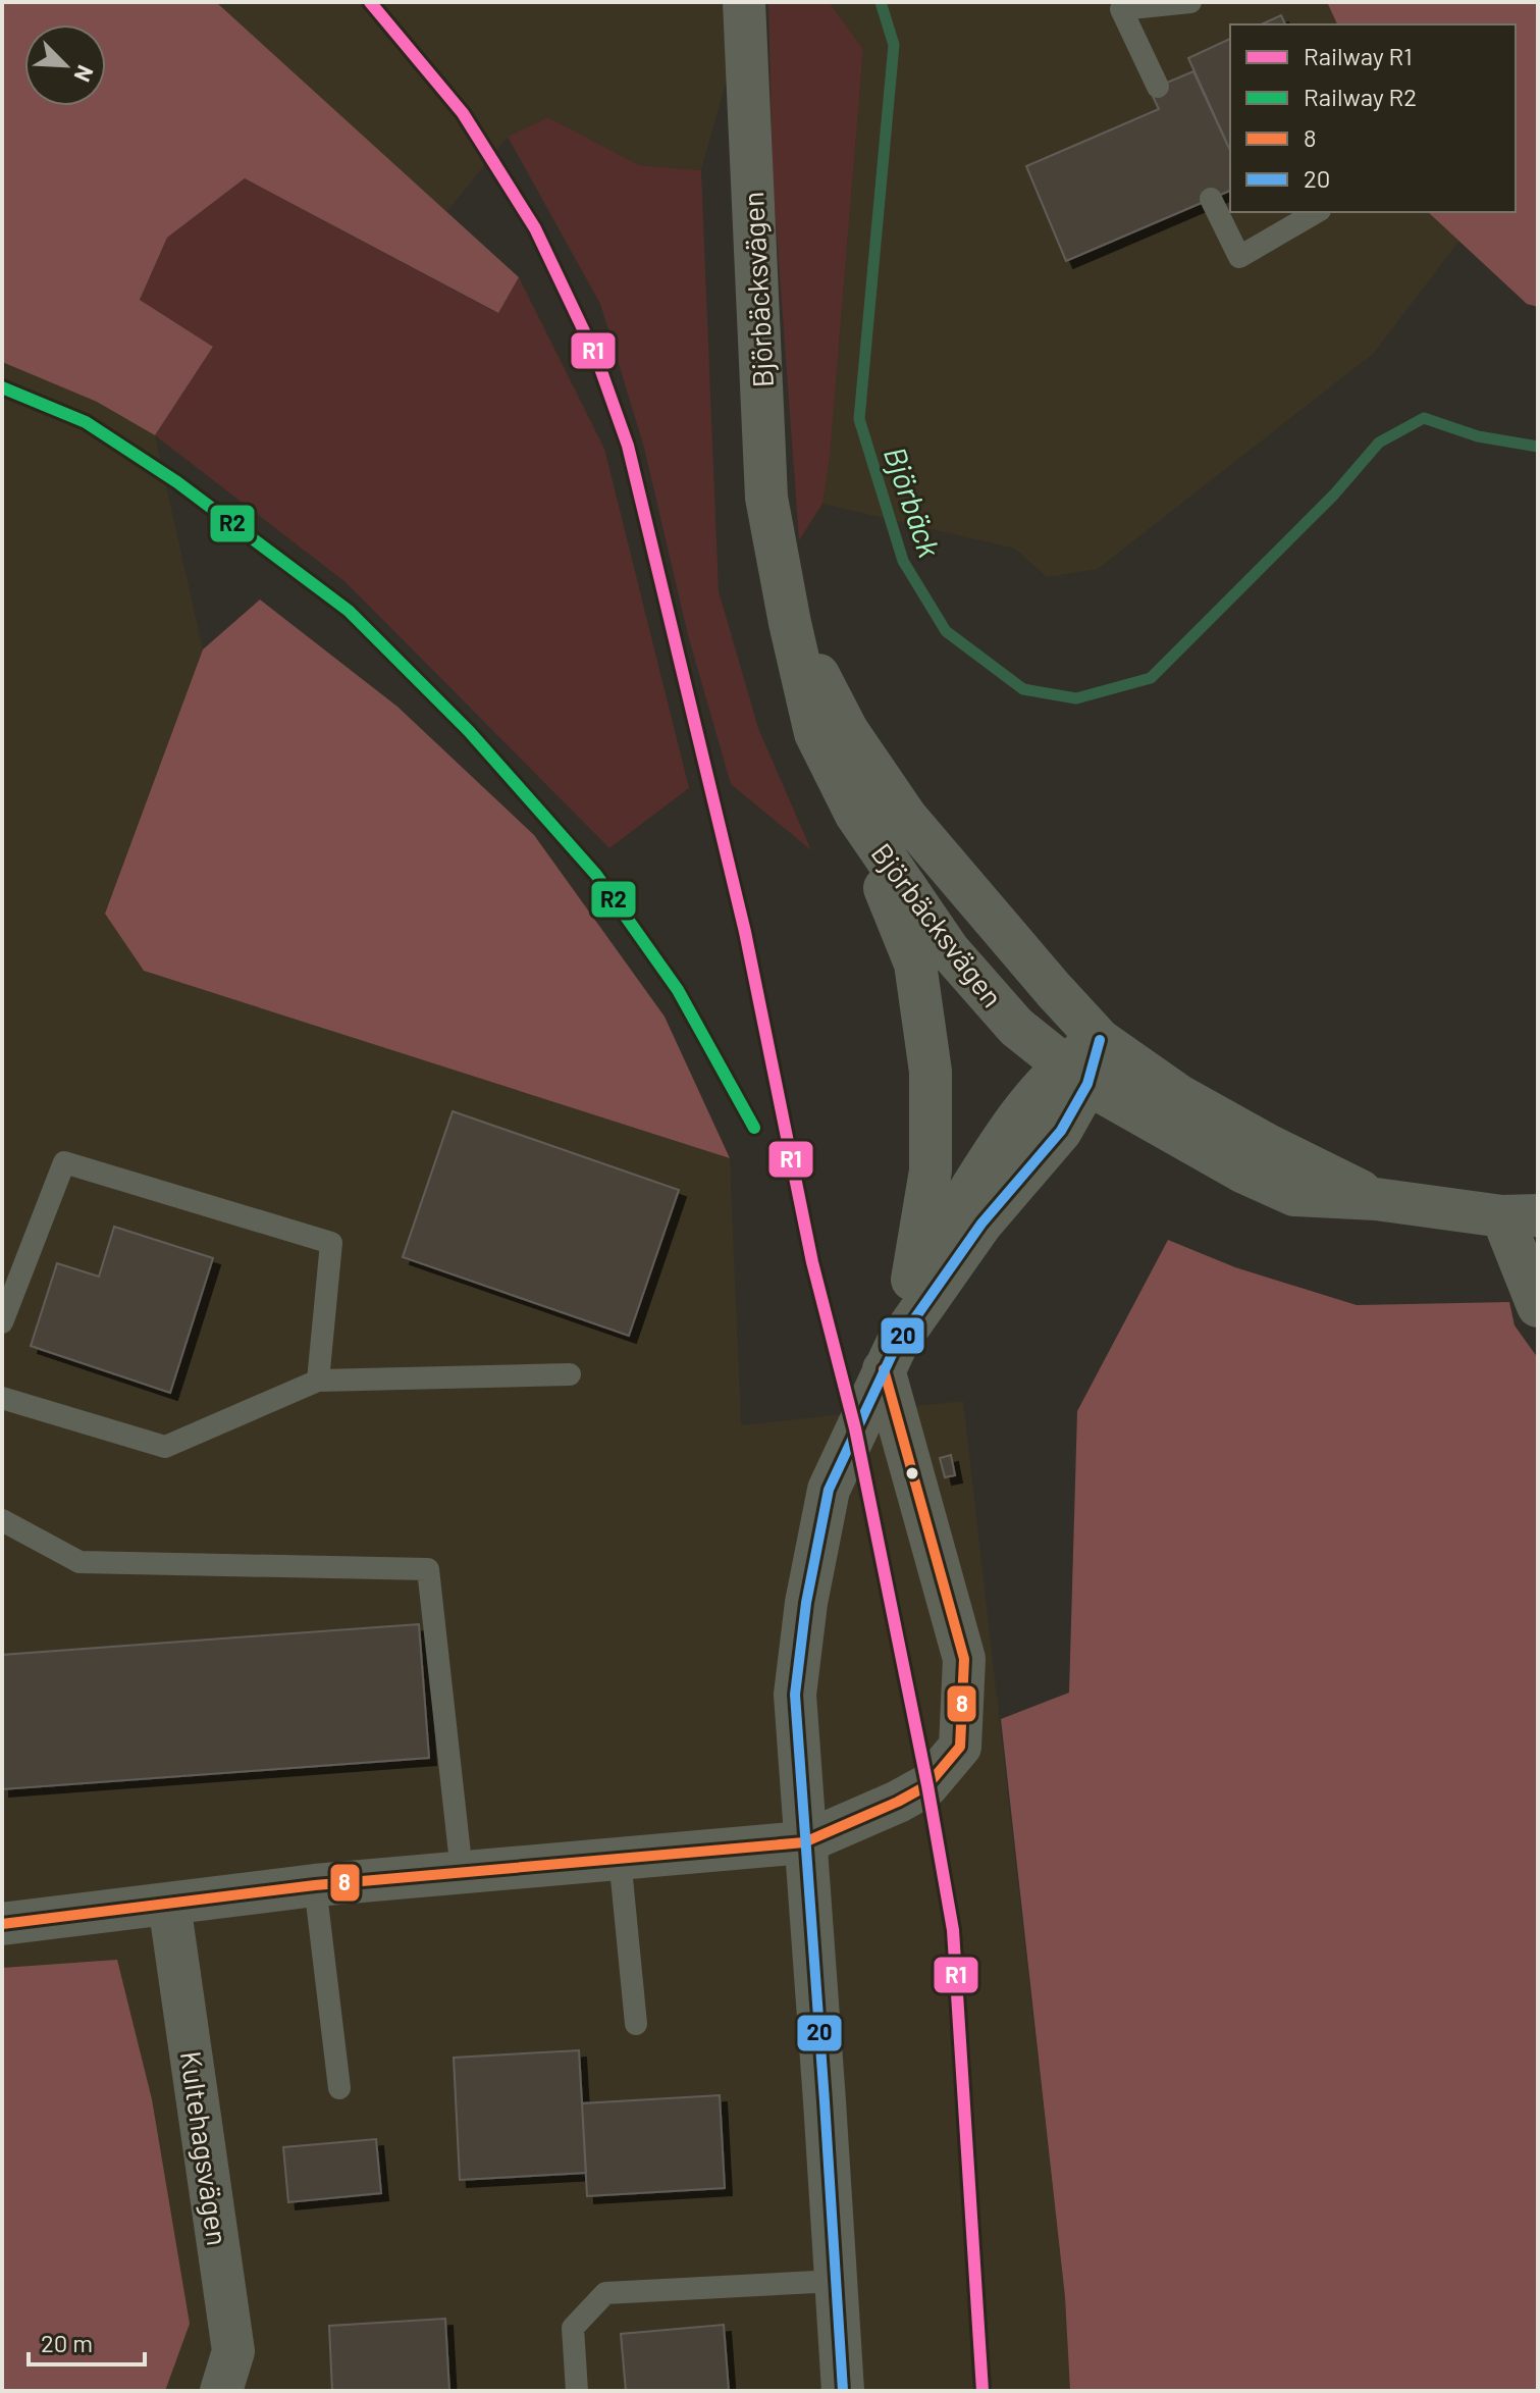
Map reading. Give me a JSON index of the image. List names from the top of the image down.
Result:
{
  "streets": {
    "street": ["Björbäcksvägen", "Kultehagsvägen"]
  },
  "water": ["Björbäck"],
  "lines": [
    "rail line R1",
    "rail line R2",
    "transit line 20",
    "transit line 8"
  ],
  "legend": [
    "Railway R1",
    "Railway R2",
    "8",
    "20"
  ],
  "scale_bar": "20 m",
  "north": "bottom right"
}
